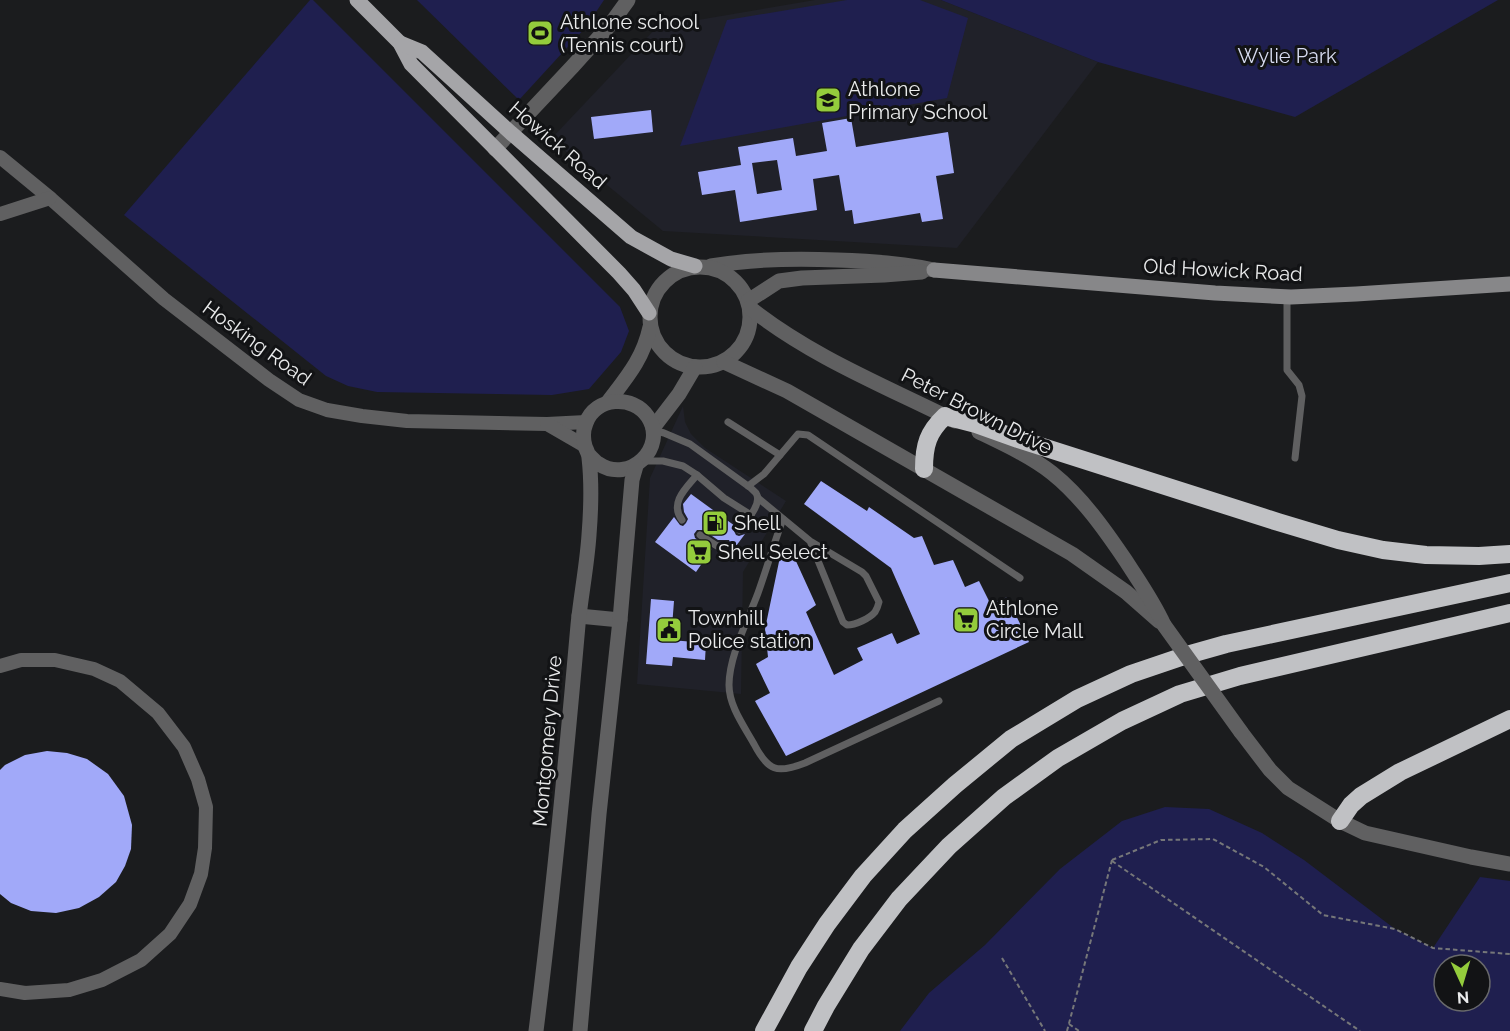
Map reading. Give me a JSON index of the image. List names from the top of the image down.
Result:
{
  "streets": {
    "main road": ["Howick Road", "Old Howick Road"],
    "street": ["Hosking Road", "Peter Brown Drive", "Montgomery Drive"]
  },
  "crossings": [
    ["Howick Road", "Old Howick Road"],
    ["Howick Road", "Peter Brown Drive"],
    ["Old Howick Road", "Peter Brown Drive"],
    ["Hosking Road", "Montgomery Drive"]
  ],
  "parks": ["Wylie Park"],
  "places": {
    "sports": ["Athlone school (Tennis court)"],
    "school or university": ["Athlone Primary School"],
    "fuel station": ["Shell"],
    "supermarket": ["Shell Select", "Athlone Circle Mall"],
    "public building": ["Townhill Police station"]
  },
  "north": "bottom"
}
